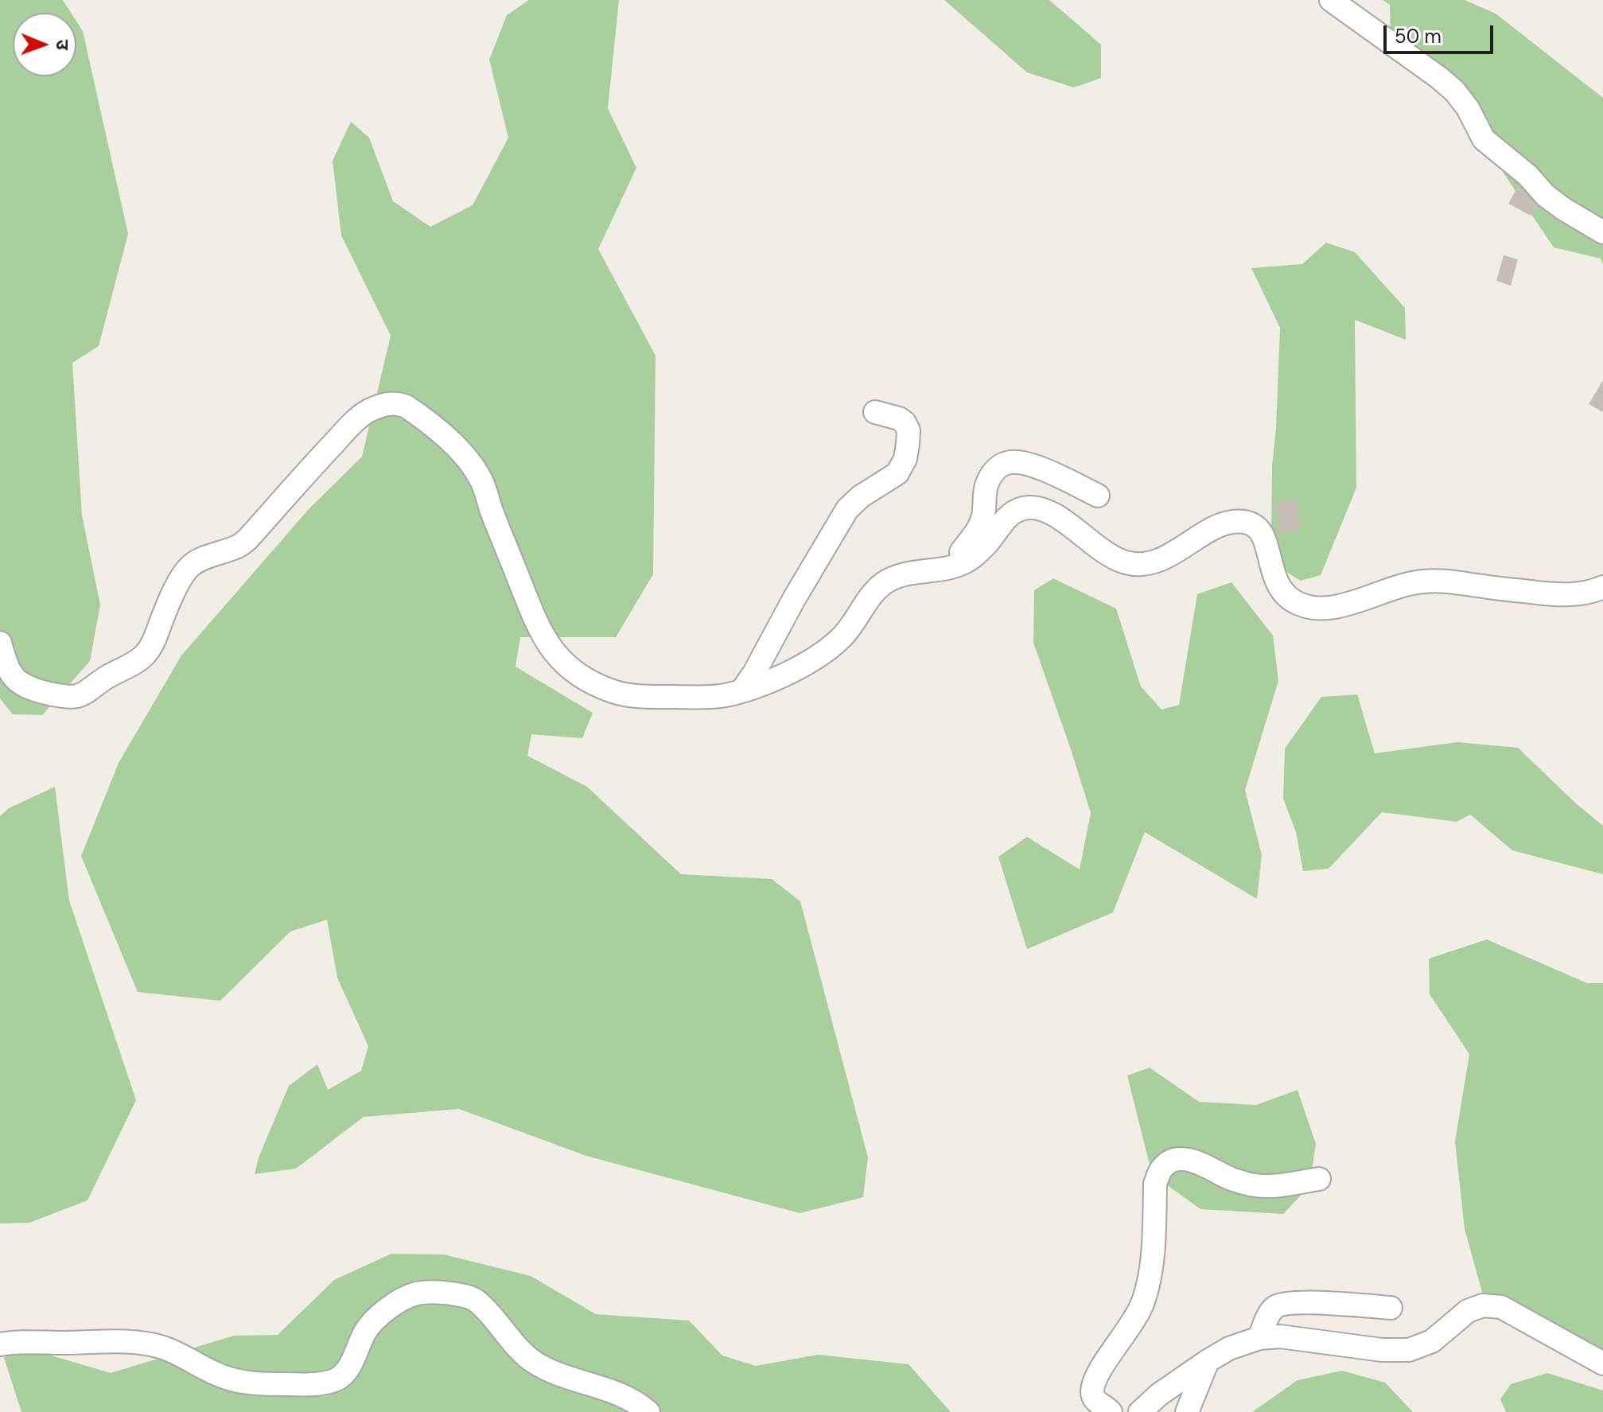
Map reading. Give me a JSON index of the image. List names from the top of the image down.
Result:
{
  "scale_bar": "50 m",
  "north": "right"
}
